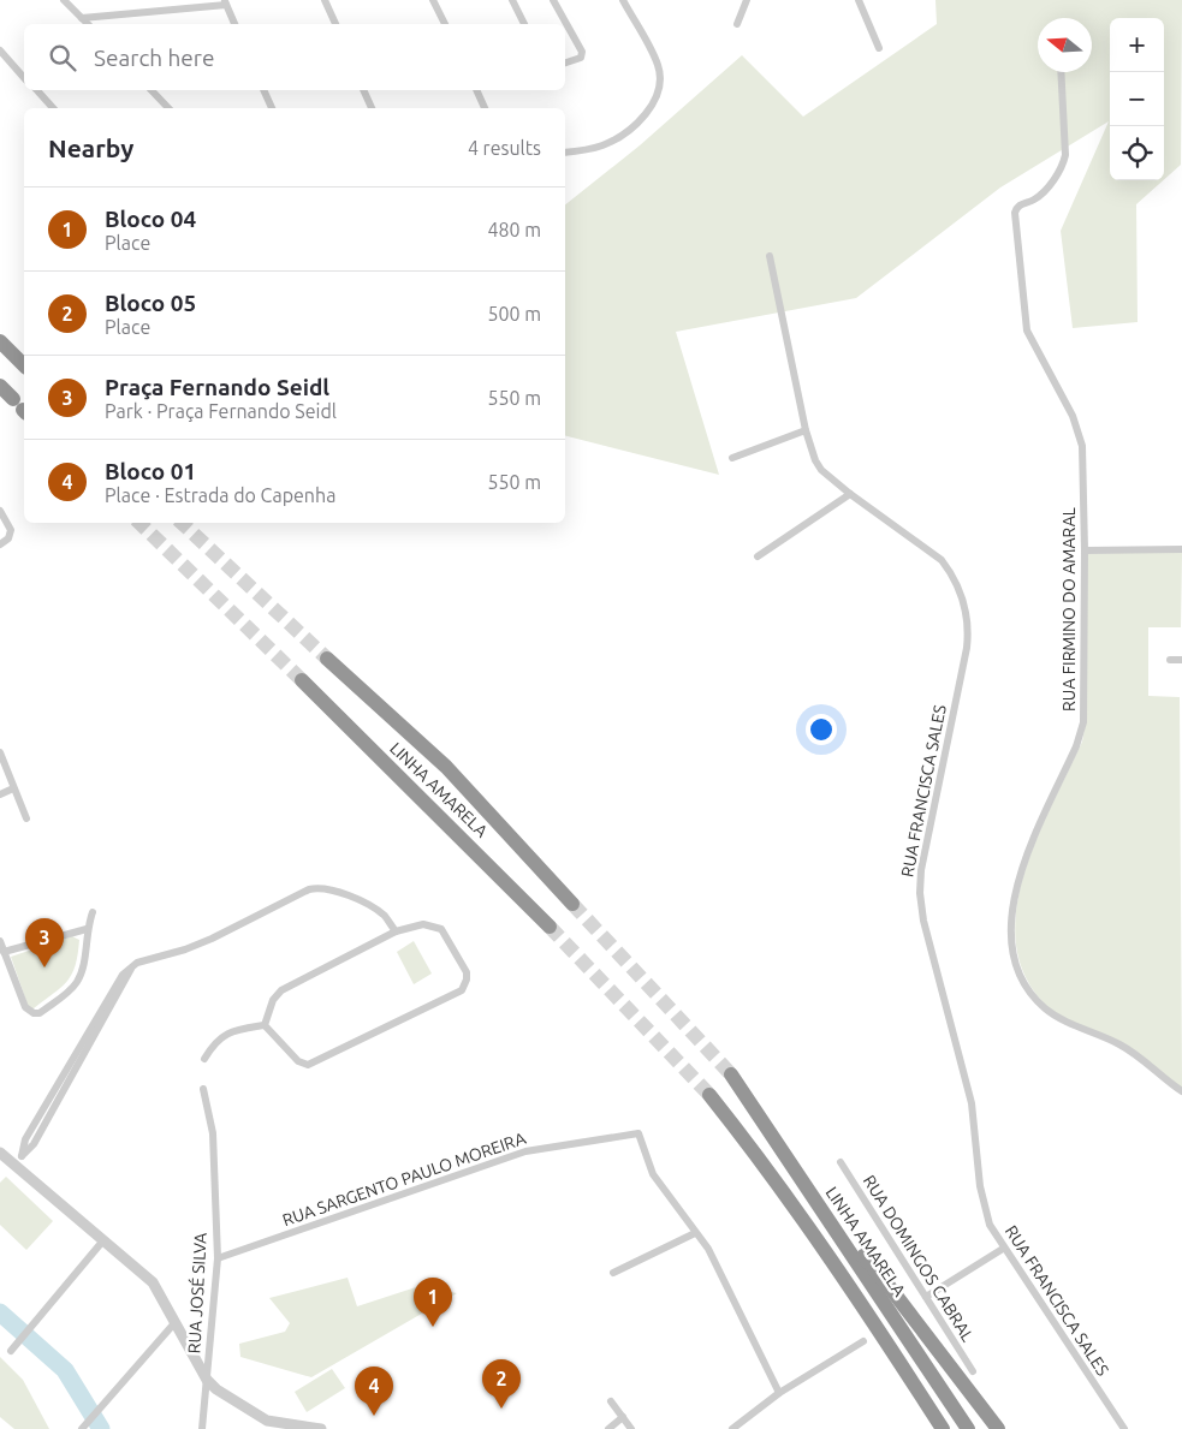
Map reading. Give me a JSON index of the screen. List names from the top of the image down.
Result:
{
  "streets": {
    "highway": ["LINHA AMARELA"],
    "street": [
      "RUA FIRMINO DO AMARAL",
      "RUA FRANCISCA SALES",
      "RUA SARGENTO PAULO MOREIRA",
      "RUA DOMINGOS CABRAL",
      "RUA JOSÉ SILVA"
    ]
  },
  "crossings": [
    ["RUA SARGENTO PAULO MOREIRA", "RUA JOSÉ SILVA"]
  ],
  "north": "left",
  "page": {
    "map_buttons": ["+", "−"],
    "search": "Search here",
    "heading": ["Nearby", "4 results"],
    "list": [
      {
        "mark": "1",
        "name": "Bloco 04",
        "note": "Place",
        "value": "480 m"
      },
      {
        "mark": "2",
        "name": "Bloco 05",
        "note": "Place",
        "value": "500 m"
      },
      {
        "mark": "3",
        "name": "Praça Fernando Seidl",
        "note": "Park · Praça Fernando Seidl",
        "value": "550 m"
      },
      {
        "mark": "4",
        "name": "Bloco 01",
        "note": "Place · Estrada do Capenha",
        "value": "550 m"
      }
    ],
    "pins": [
      "3",
      "1",
      "2",
      "4"
    ]
  }
}
